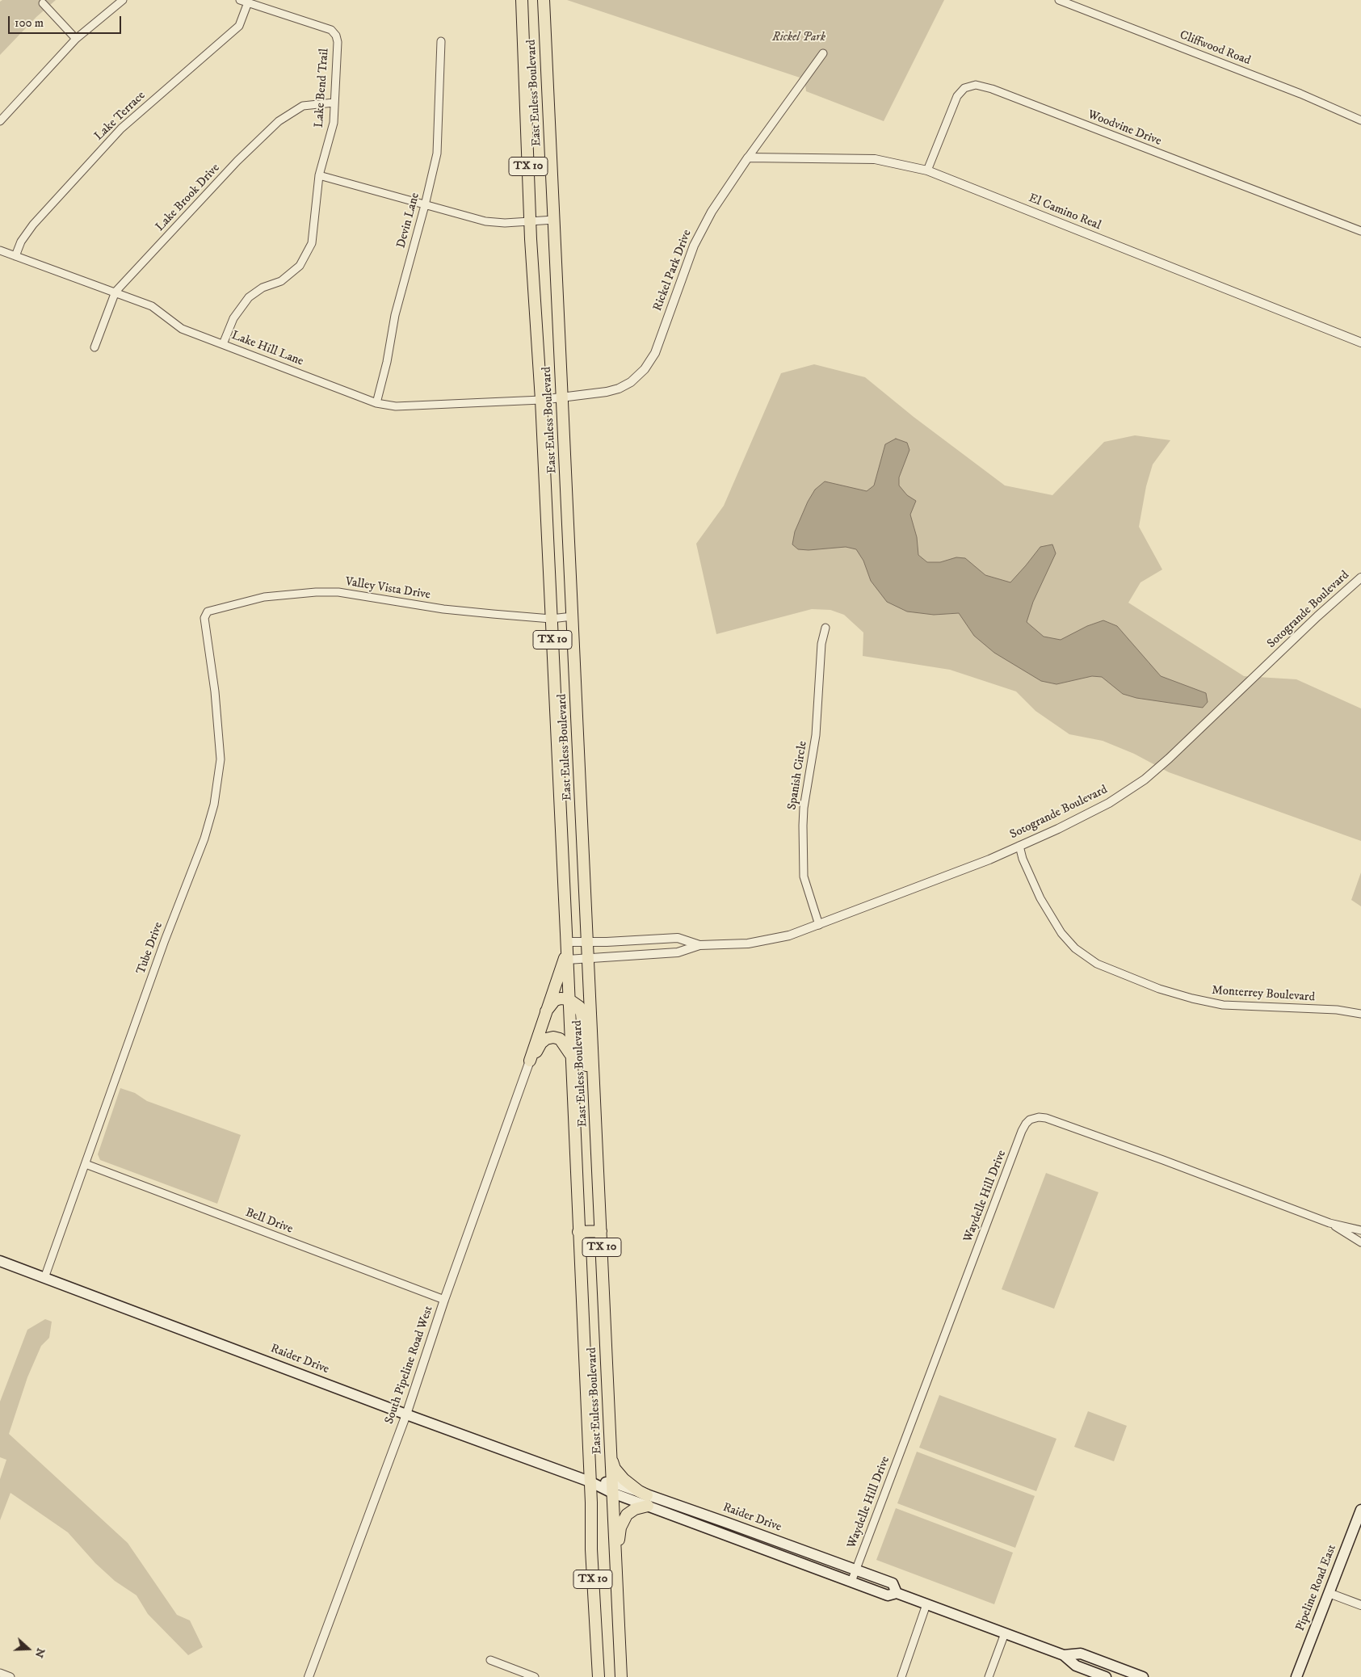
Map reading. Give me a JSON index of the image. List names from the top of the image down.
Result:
{
  "streets": {
    "main road": [
      "East Euless Boulevard",
      "TX 10",
      "Raider Drive",
      "Pipeline Road East"
    ],
    "street": [
      "Cliffwood Road",
      "Lake Bend Trail",
      "Lake Terrace",
      "Woodvine Drive",
      "Lake Brook Drive",
      "El Camino Real",
      "Devin Lane",
      "Rickel Park Drive",
      "Lake Hill Lane",
      "Valley Vista Drive",
      "Sotogrande Boulevard",
      "Spanish Circle",
      "Tube Drive",
      "Monterrey Boulevard",
      "Waydelle Hill Drive",
      "Bell Drive",
      "South Pipeline Road West"
    ]
  },
  "crossings": [
    ["Lake Bend Trail", "Lake Terrace"],
    ["Lake Bend Trail", "Lake Brook Drive"],
    ["Lake Bend Trail", "Lake Hill Lane"],
    ["East Euless Boulevard", "TX 10"],
    ["East Euless Boulevard", "Rickel Park Drive"],
    ["East Euless Boulevard", "Lake Hill Lane"],
    ["East Euless Boulevard", "Valley Vista Drive"],
    ["East Euless Boulevard", "Sotogrande Boulevard"],
    ["East Euless Boulevard", "Raider Drive"],
    ["Lake Terrace", "Lake Hill Lane"],
    ["Woodvine Drive", "El Camino Real"],
    ["TX 10", "Raider Drive"],
    ["Lake Brook Drive", "Lake Hill Lane"],
    ["El Camino Real", "Rickel Park Drive"],
    ["Devin Lane", "Lake Hill Lane"],
    ["Rickel Park Drive", "Lake Hill Lane"],
    ["Valley Vista Drive", "Tube Drive"],
    ["Sotogrande Boulevard", "Spanish Circle"],
    ["Sotogrande Boulevard", "Monterrey Boulevard"],
    ["Tube Drive", "Bell Drive"],
    ["Tube Drive", "Raider Drive"],
    ["Waydelle Hill Drive", "Raider Drive"],
    ["Bell Drive", "South Pipeline Road West"],
    ["Raider Drive", "South Pipeline Road West"]
  ],
  "parks": ["Rickel Park"],
  "scale_bar": "100 m",
  "north": "right"
}
